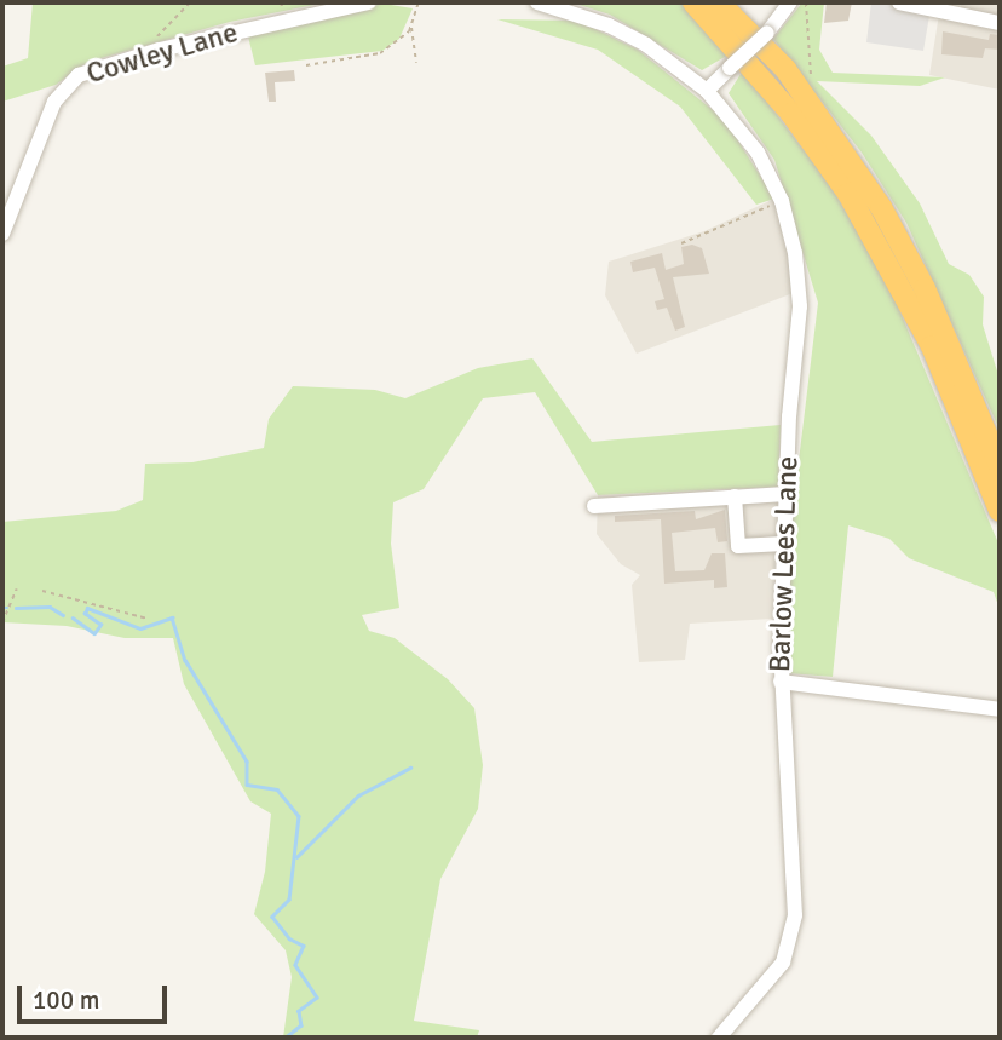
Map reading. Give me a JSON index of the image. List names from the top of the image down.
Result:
{
  "streets": {
    "street": ["Cowley Lane", "Barlow Lees Lane"]
  },
  "scale_bar": "100 m"
}
